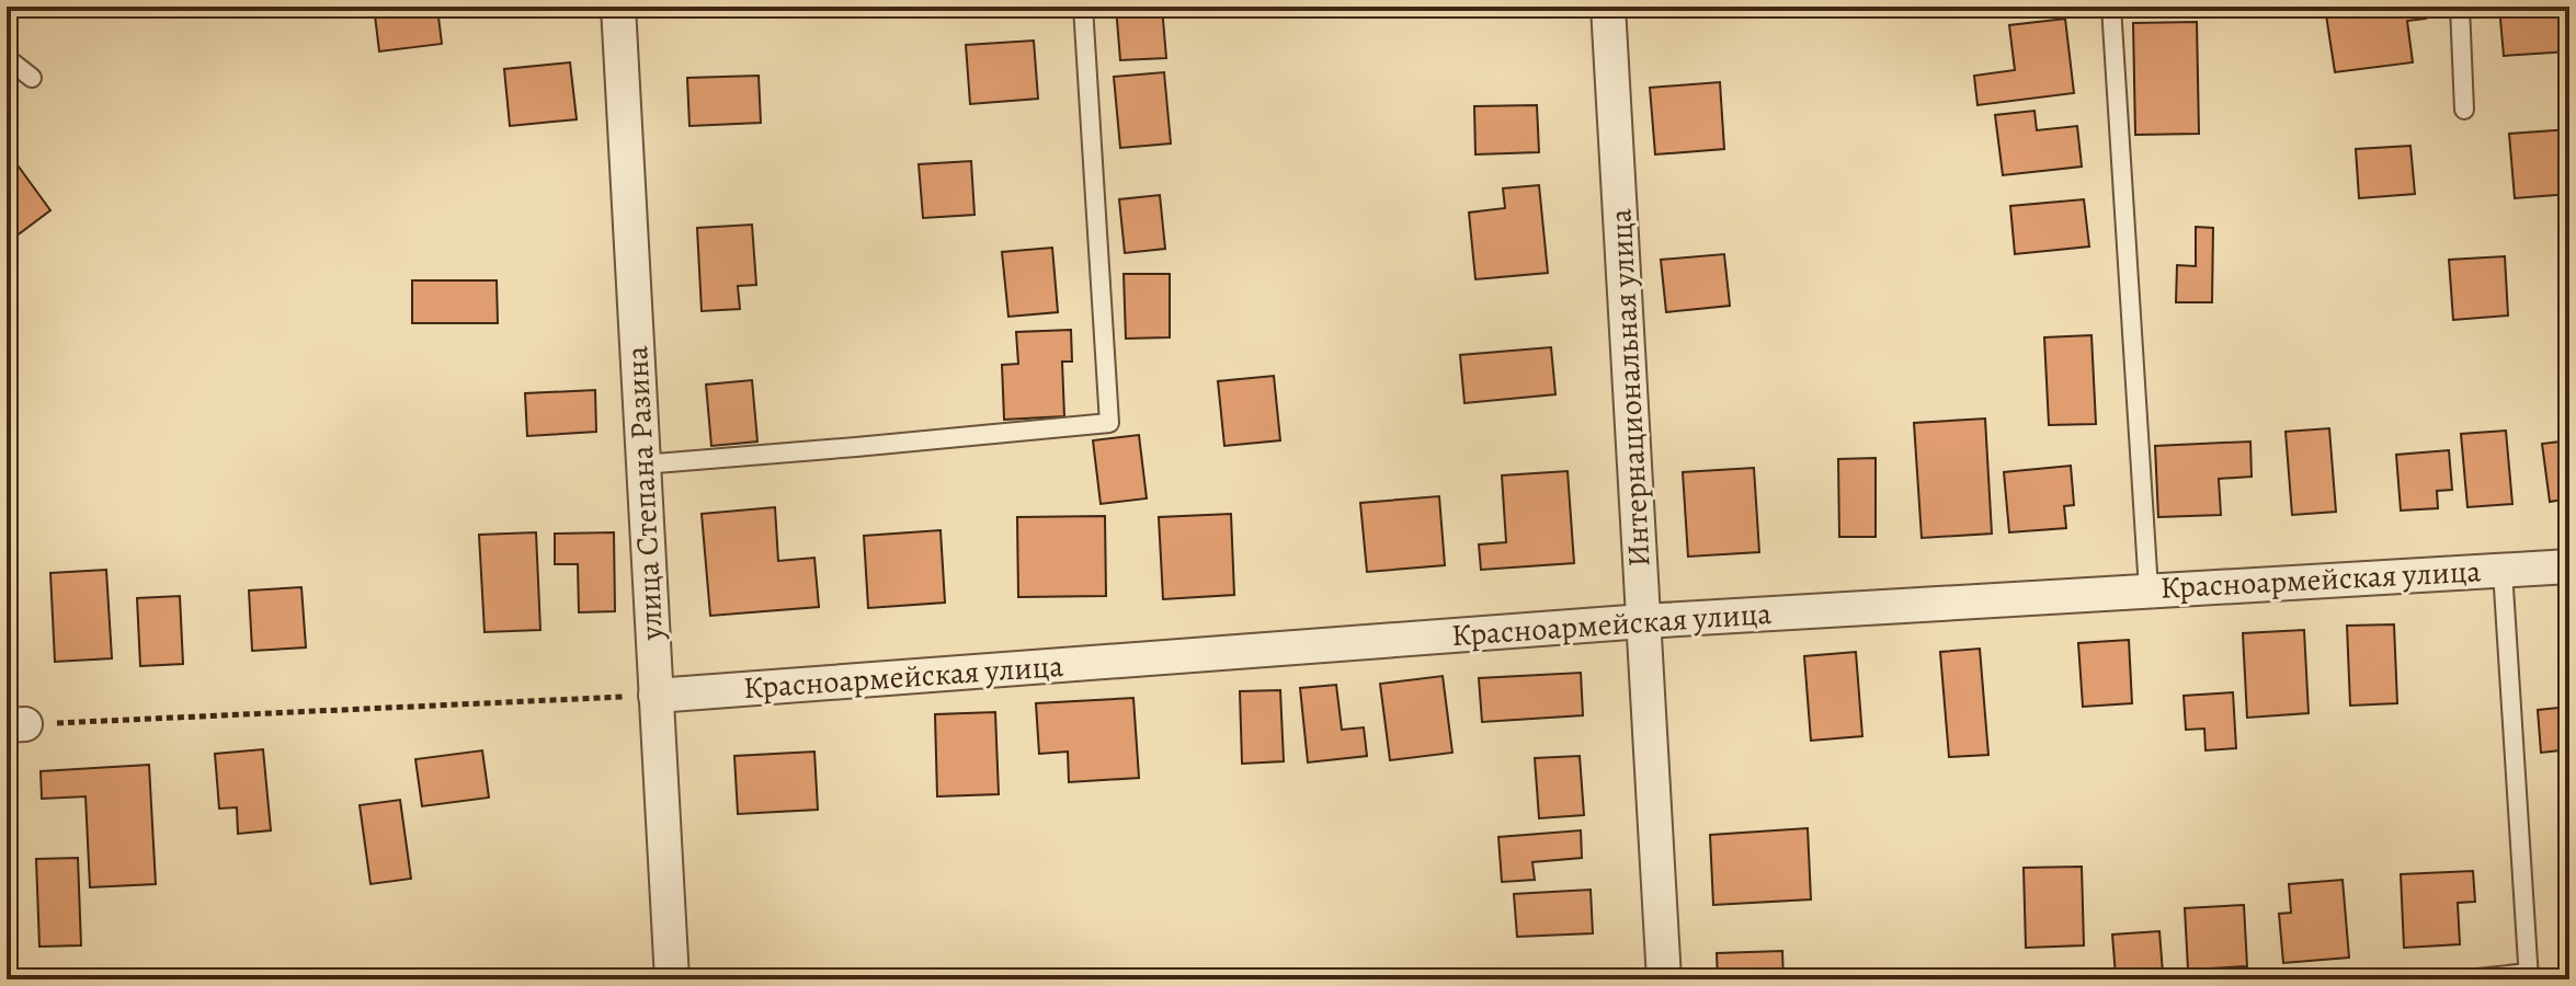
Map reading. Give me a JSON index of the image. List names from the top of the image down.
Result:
{
  "streets": {
    "street": ["Интернациональная улица", "улица Степана Разина", "Красноармейская улица"]
  },
  "crossings": [
    ["Интернациональная улица", "Красноармейская улица"],
    ["улица Степана Разина", "Красноармейская улица"]
  ]
}
